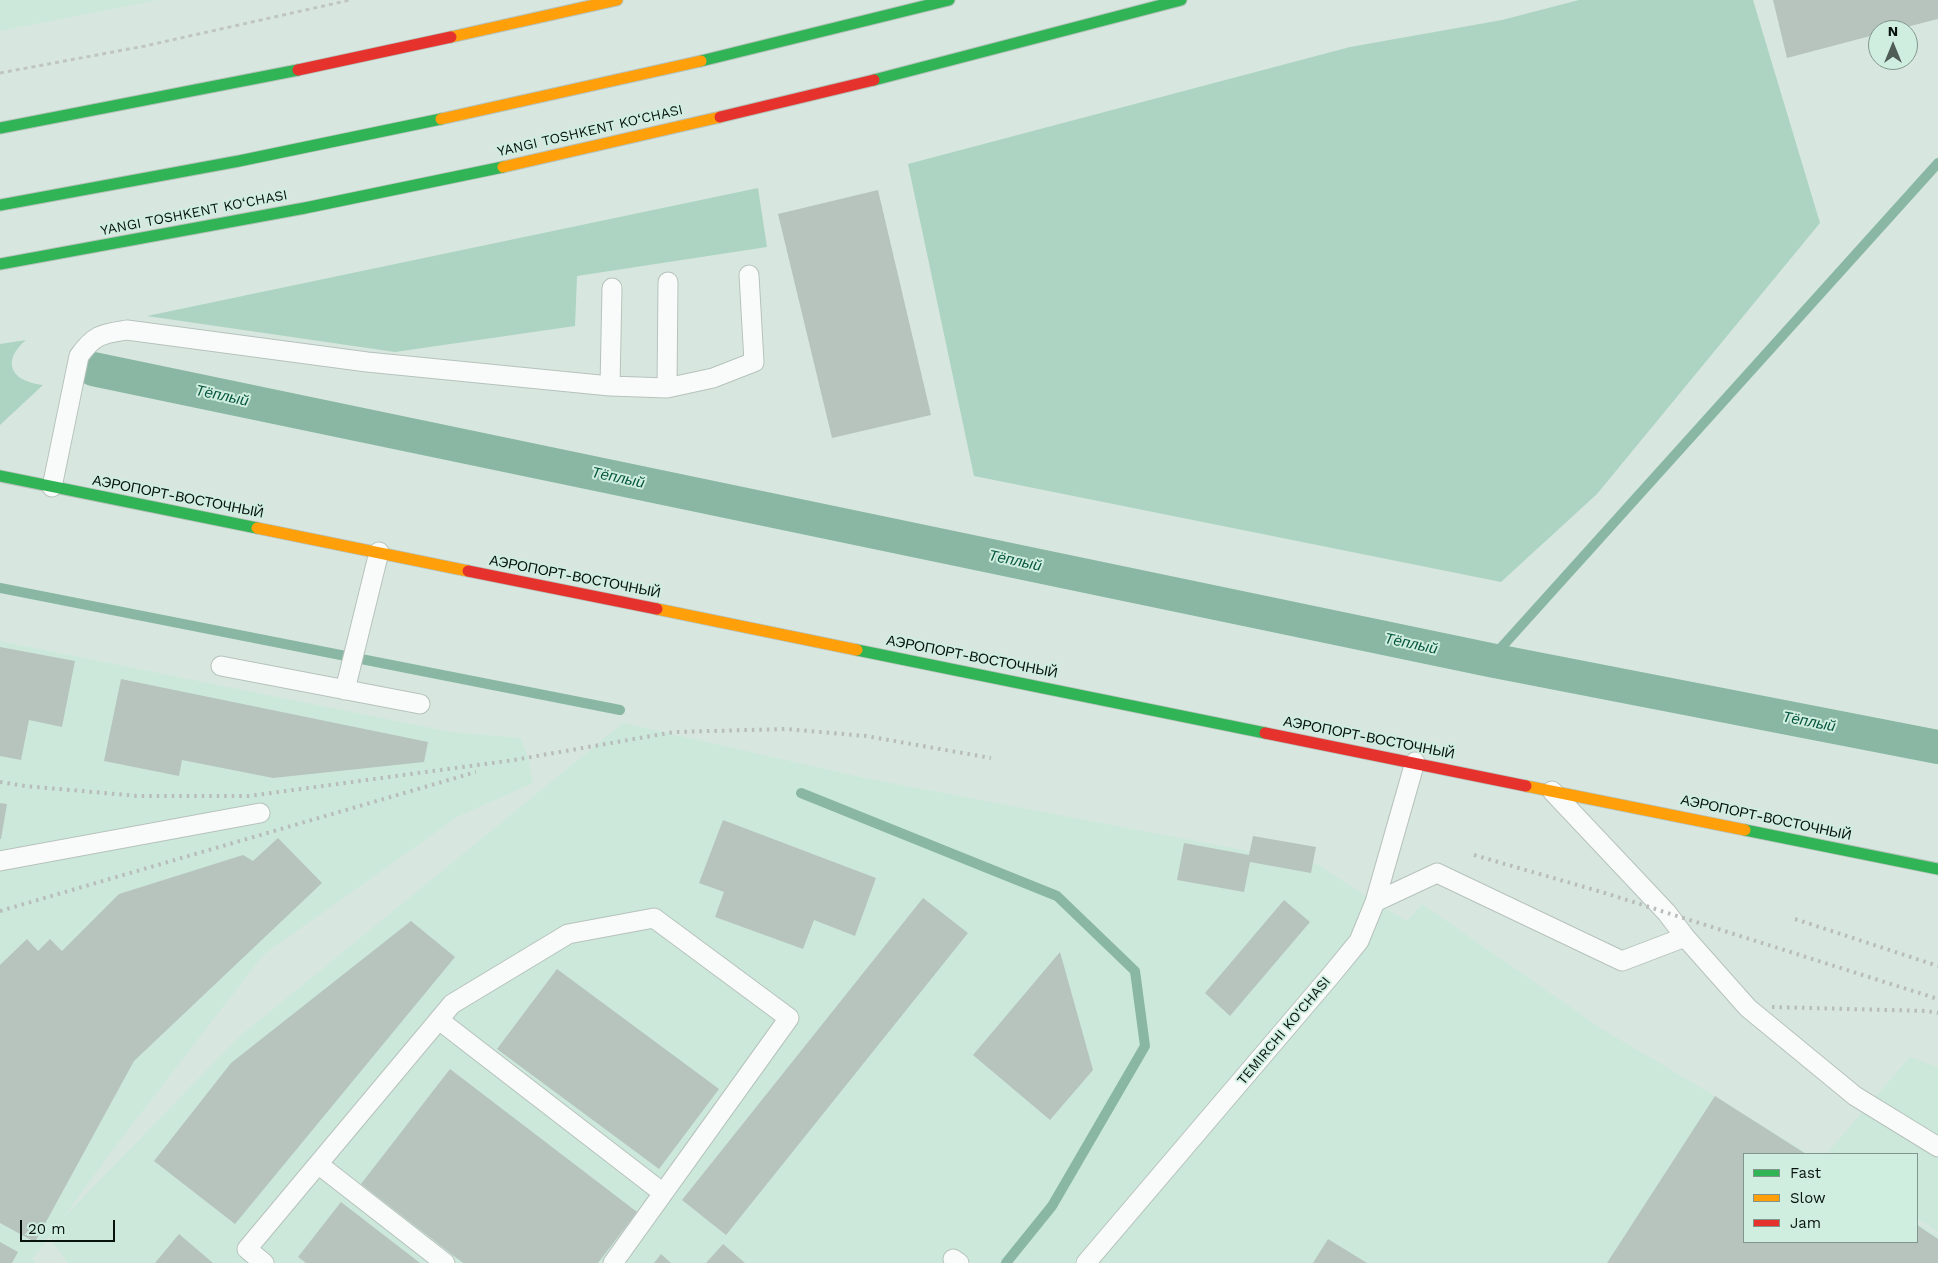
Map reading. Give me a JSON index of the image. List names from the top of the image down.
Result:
{
  "streets": {
    "main road": ["YANGI TOSHKENT KO‘CHASI", "АЭРОПОРТ-ВОСТОЧНЫЙ"],
    "lane": ["TEMIRCHI KO'CHASI"]
  },
  "crossings": [
    ["АЭРОПОРТ-ВОСТОЧНЫЙ", "TEMIRCHI KO'CHASI"]
  ],
  "water": ["Тёплый"],
  "legend": ["Fast", "Slow", "Jam"],
  "scale_bar": "20 m",
  "north": "top"
}
